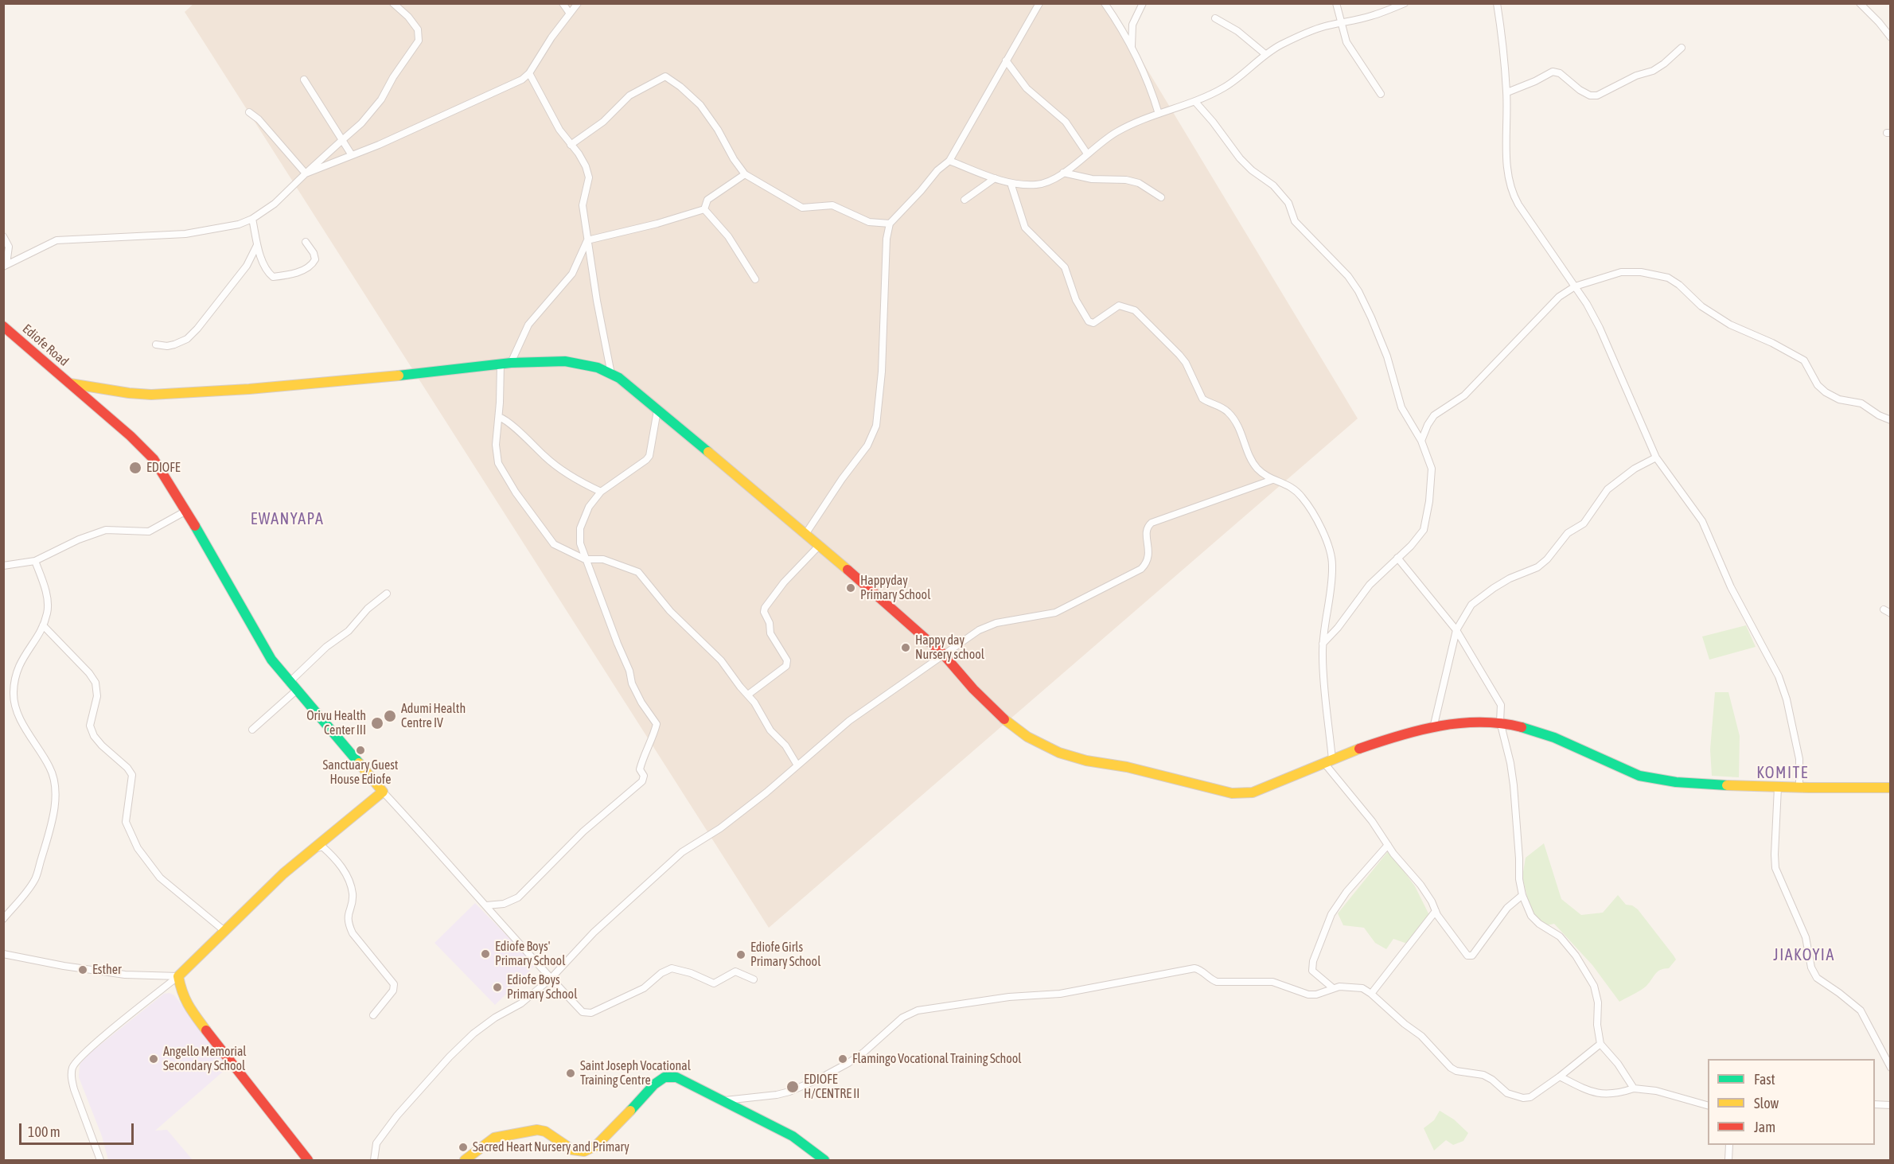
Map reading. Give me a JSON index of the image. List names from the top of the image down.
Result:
{
  "streets": {
    "street": ["Ediofe Road"]
  },
  "districts": ["EWANYAPA", "KOMITE", "JIAKOYIA"],
  "places": [
    "EDIOFE",
    "Happyday Primary School",
    "Happy day Nursery school",
    "Adumi Health Centre IV",
    "Orivu Health Center III",
    "Sanctuary Guest House Ediofe",
    "Ediofe Boys' Primary School",
    "Ediofe Girls Primary School",
    "Esther",
    "Ediofe Boys Primary School",
    "Angello Memorial Secondary School",
    "Flamingo Vocational Training School",
    "Saint Joseph Vocational Training Centre",
    "EDIOFE H/CENTRE II",
    "Sacred Heart Nursery and Primary"
  ],
  "legend": ["Fast", "Slow", "Jam"],
  "scale_bar": "100 m"
}
